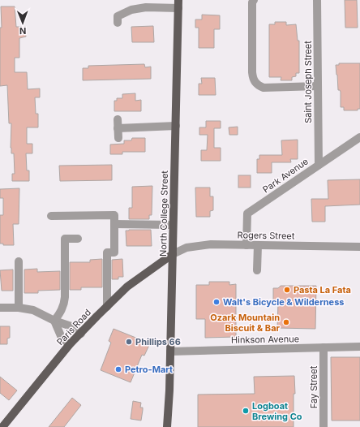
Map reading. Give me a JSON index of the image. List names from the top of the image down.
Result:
{
  "streets": {
    "main road": ["North College Street", "Paris Road"],
    "street": [
      "Saint Joseph Street",
      "Park Avenue",
      "Rogers Street",
      "Hinkson Avenue",
      "Fay Street"
    ]
  },
  "crossings": [
    ["Saint Joseph Street", "Park Avenue"],
    ["Park Avenue", "Rogers Street"],
    ["North College Street", "Rogers Street"],
    ["North College Street", "Paris Road"],
    ["North College Street", "Hinkson Avenue"],
    ["Rogers Street", "Paris Road"],
    ["Hinkson Avenue", "Fay Street"]
  ],
  "places": [
    "Pasta La Fata",
    "Walt's Bicycle & Wilderness",
    "Ozark Mountain Biscuit & Bar",
    "Phillips 66",
    "Petro-Mart",
    "Logboat Brewing Co"
  ],
  "north": "bottom"
}
